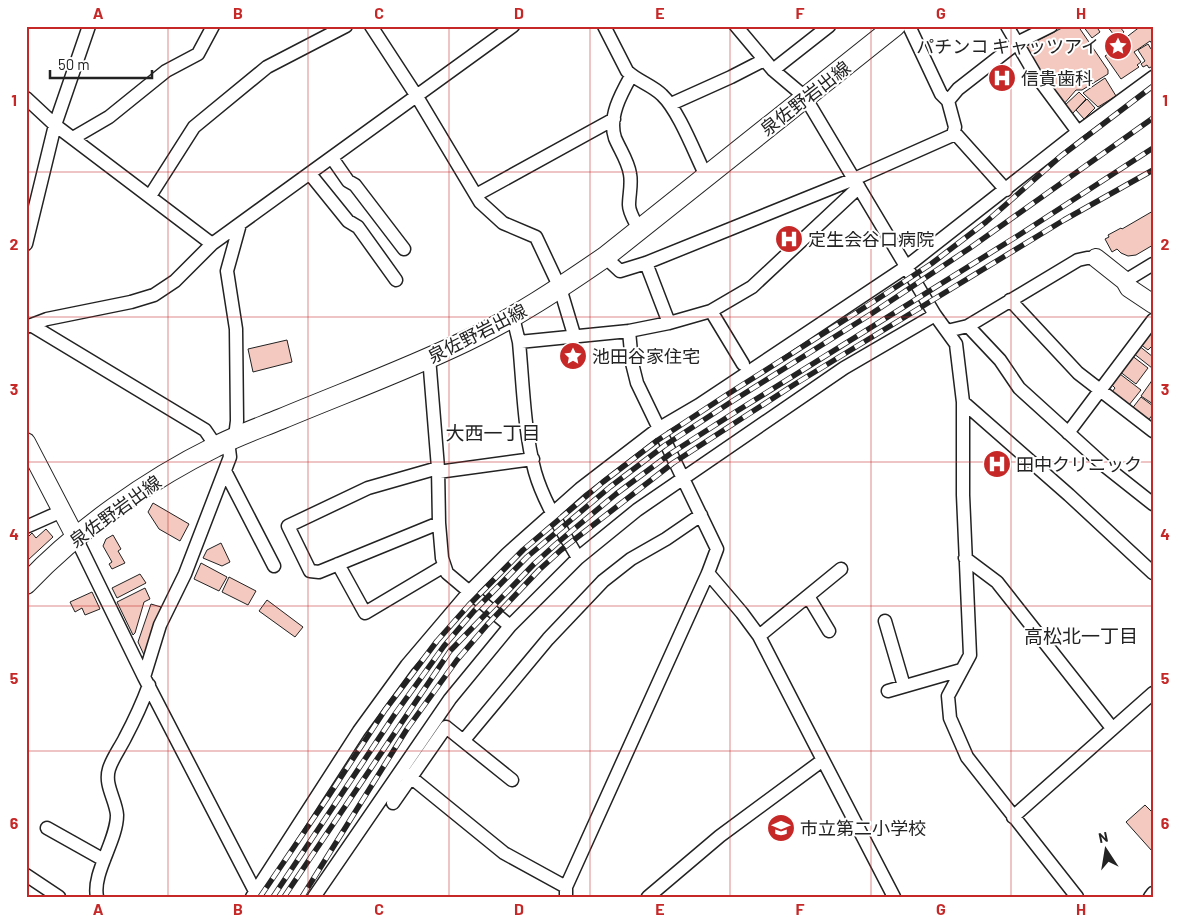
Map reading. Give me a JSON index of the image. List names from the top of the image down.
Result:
{
  "streets": {
    "main road": ["泉佐野岩出線"]
  },
  "districts": ["大西一丁目", "高松北一丁目"],
  "places": {
    "place": ["パチンコ キャッツアイ", "池田谷家住宅"],
    "hospital": ["信貴歯科", "定生会谷口病院", "田中クリニック"],
    "school or university": ["市立第二小学校"]
  },
  "scale_bar": "50 m",
  "north": "top",
  "grid": {
    "columns": [
      "A",
      "B",
      "C",
      "D",
      "E",
      "F",
      "G",
      "H"
    ],
    "rows": [
      "1",
      "2",
      "3",
      "4",
      "5",
      "6"
    ]
  }
}
